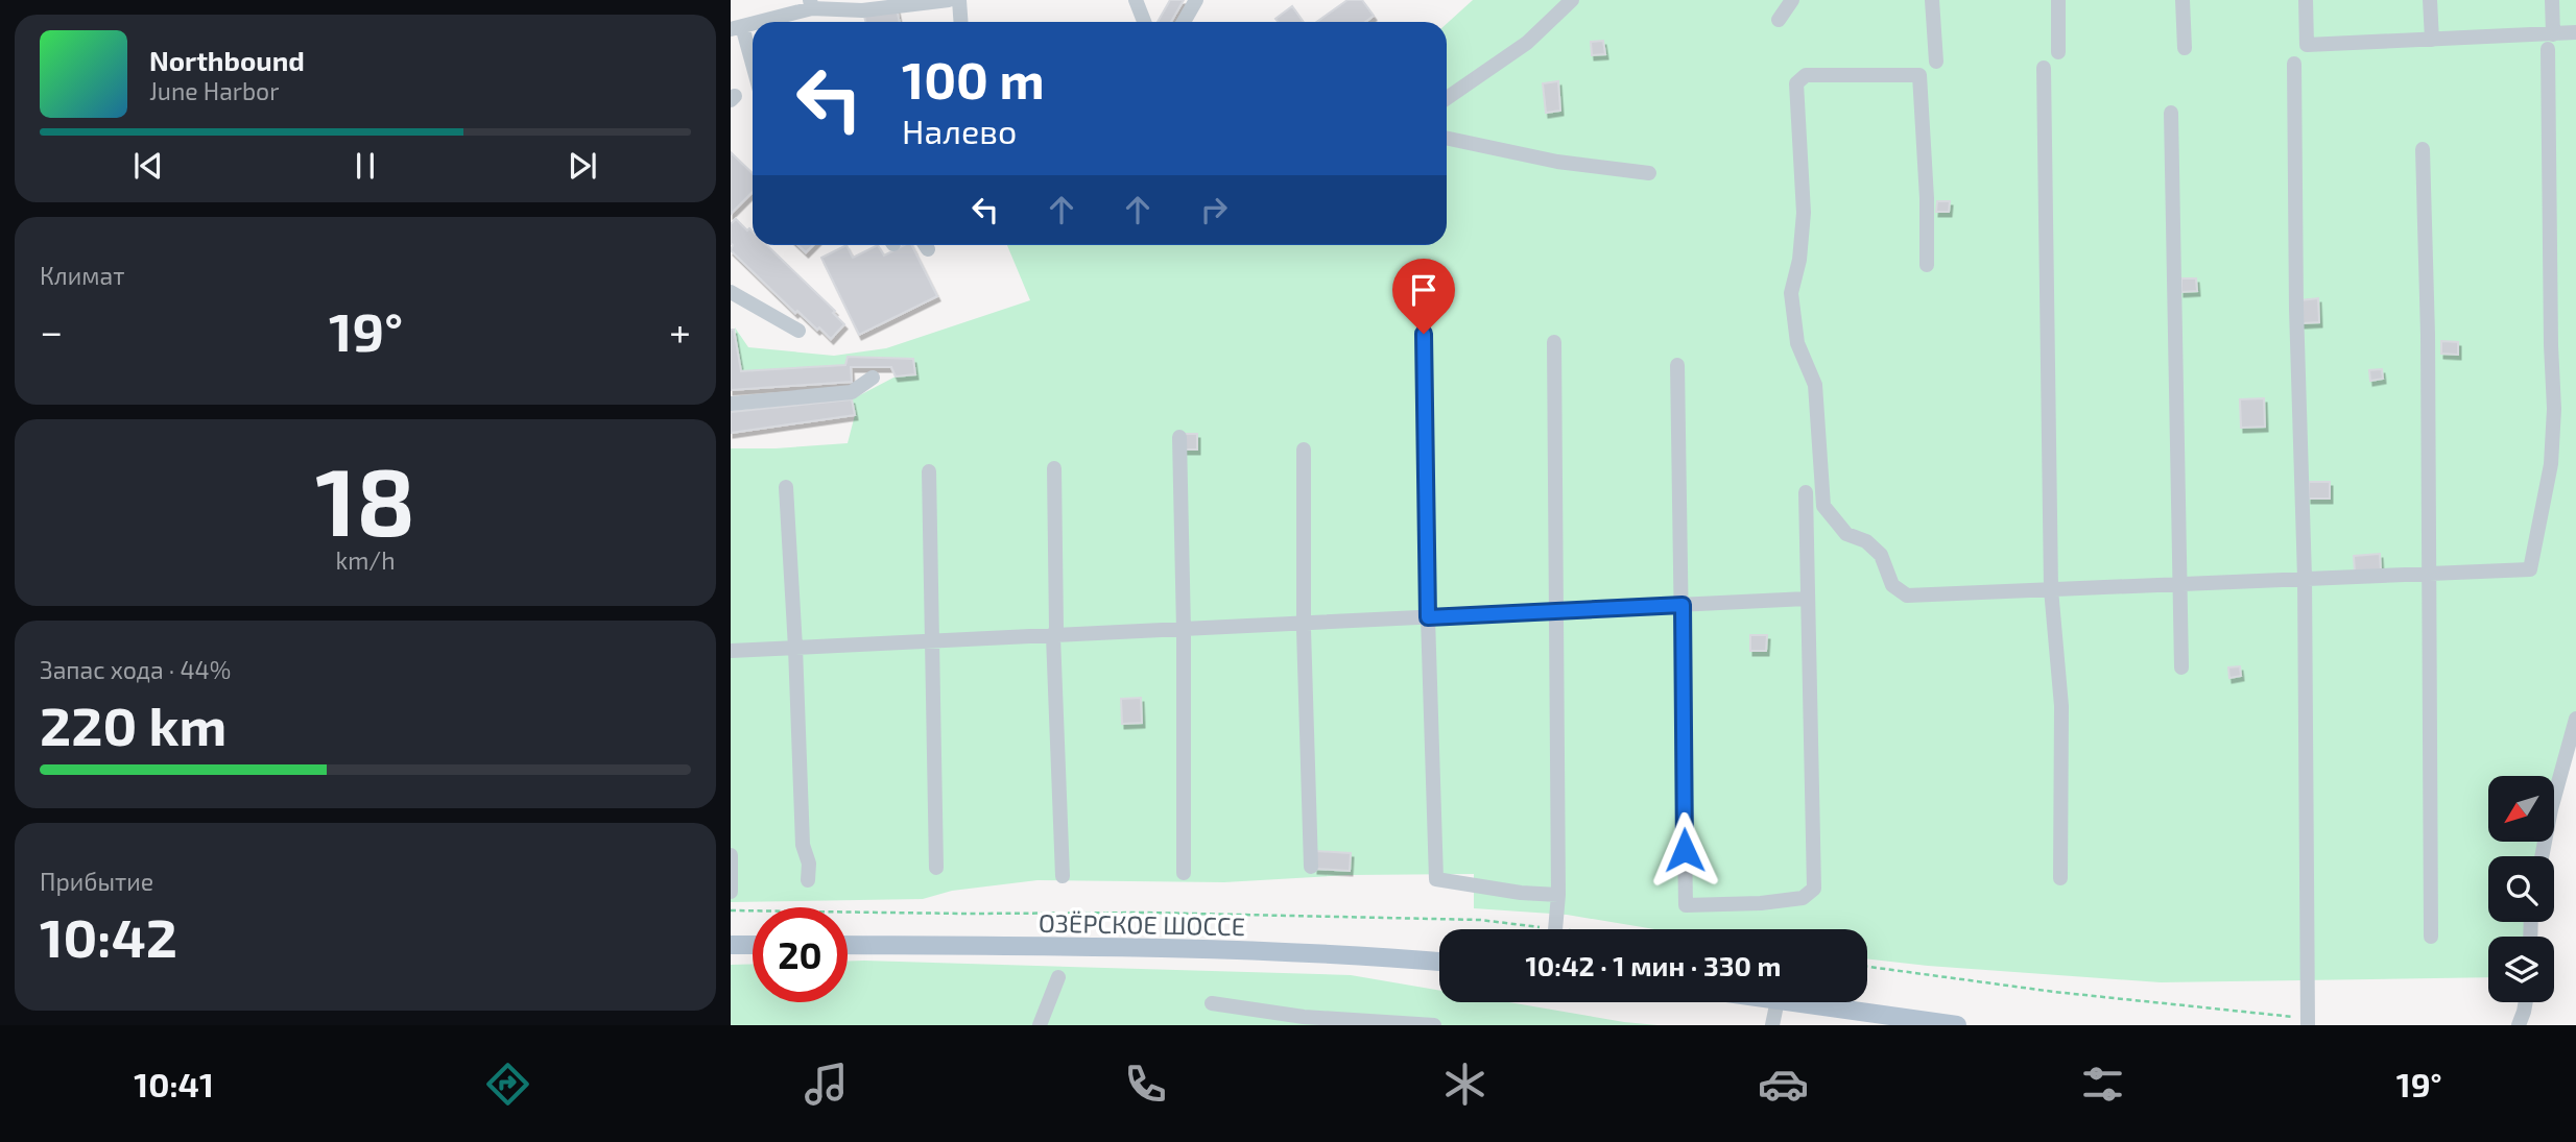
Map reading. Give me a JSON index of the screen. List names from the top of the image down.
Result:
{
  "streets": {
    "main road": ["ОЗЁРСКОЕ ШОССЕ"]
  },
  "north": "bottom left",
  "page": {
    "turn": ["100 m", "Налево"],
    "song": ["Northbound", "June Harbor"],
    "tile": [
      "Климат",
      ["18", "km/h"],
      ["Запас хода · 44%", "220 km"],
      ["Прибытие", "10:42"]
    ],
    "heat": ["−", "19°", "+"],
    "limit": "20",
    "trip": "10:42 · 1 мин · 330 m",
    "tabs": ["10:41", "19°"]
  }
}
